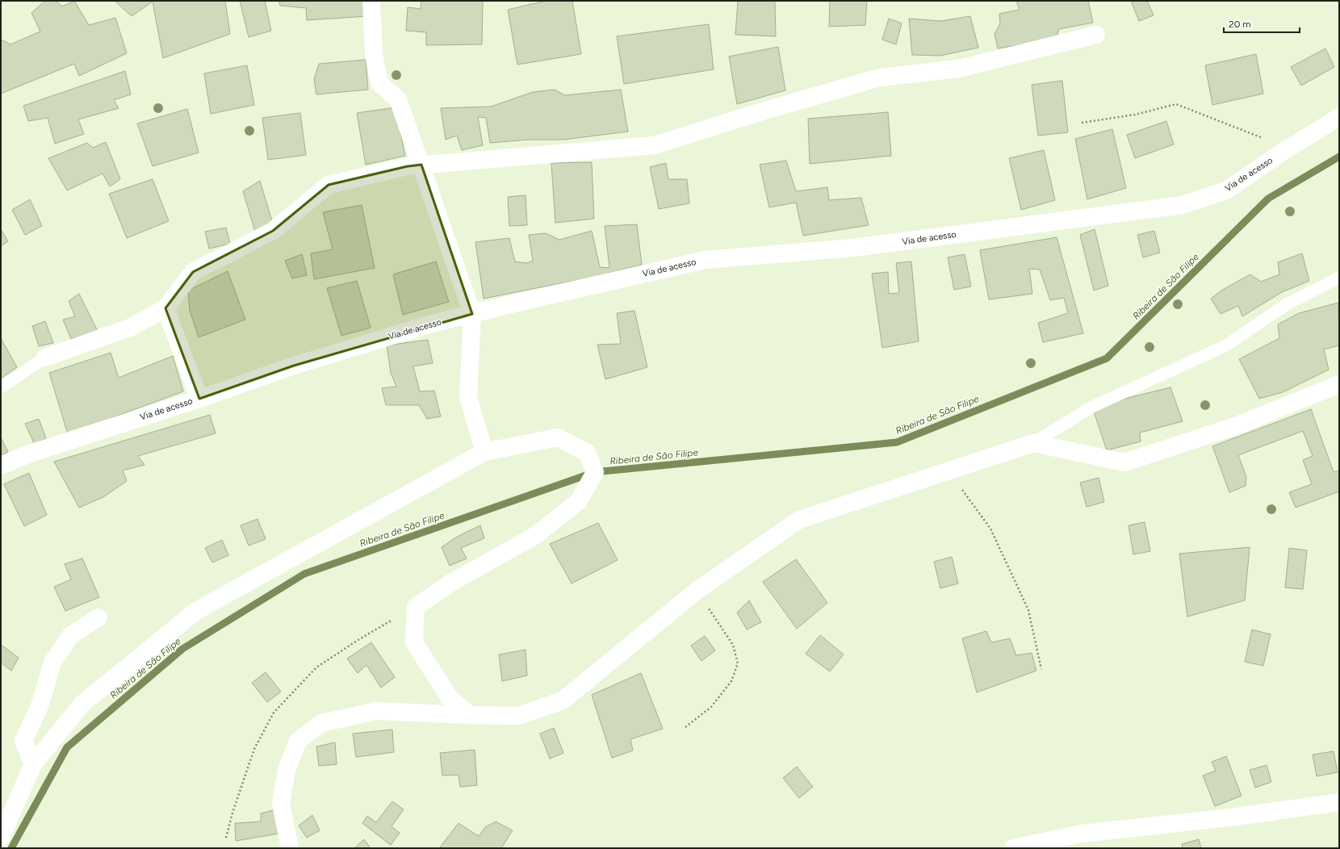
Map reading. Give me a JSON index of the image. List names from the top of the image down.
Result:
{
  "streets": {
    "street": ["Via de acesso"]
  },
  "water": ["Ribeira de São Filipe"],
  "scale_bar": "20 m"
}
